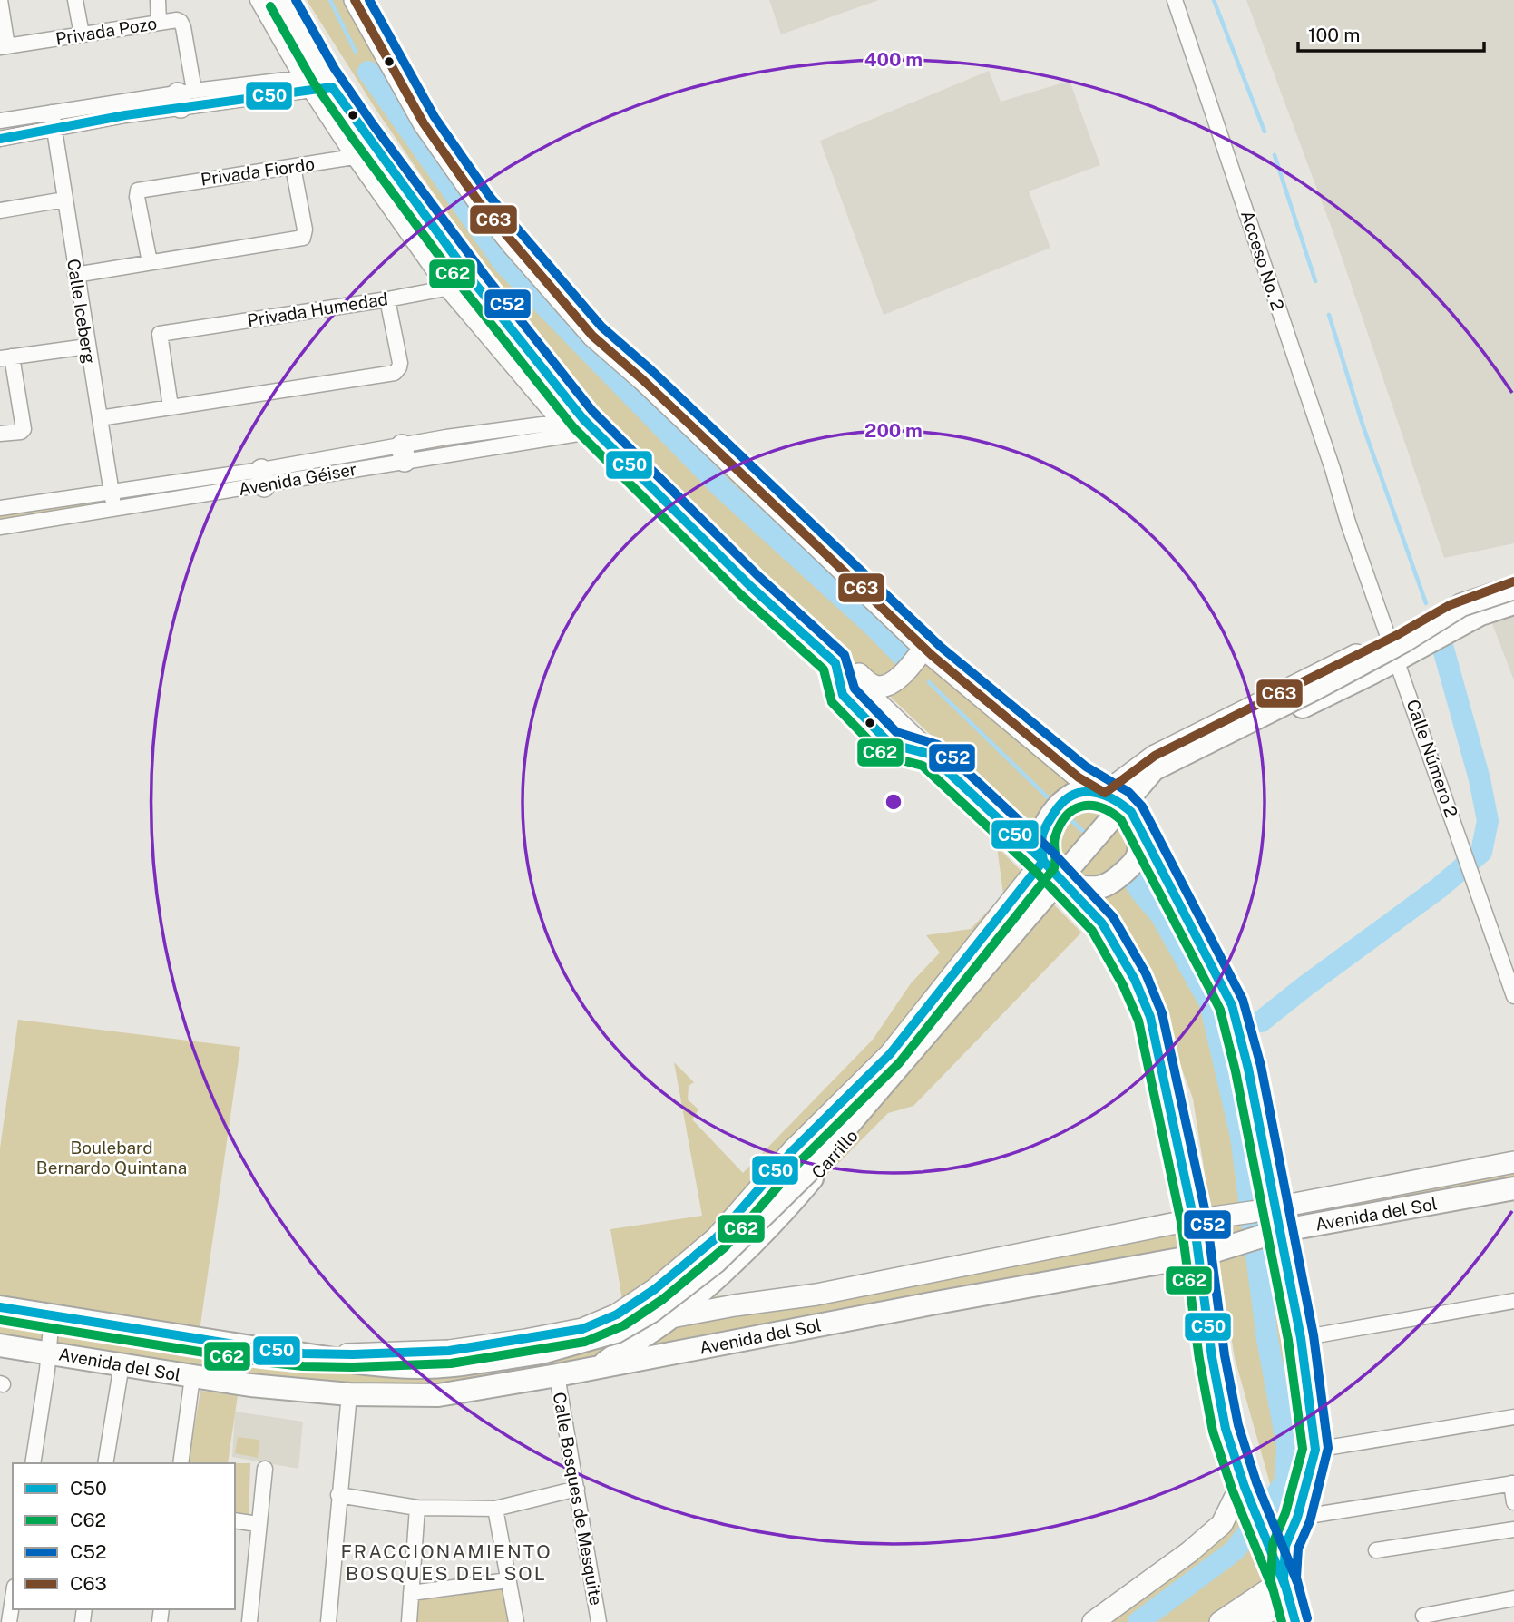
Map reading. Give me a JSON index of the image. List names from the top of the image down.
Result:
{
  "streets": {
    "main road": ["Carrillo", "Avenida del Sol"],
    "street": [
      "Privada Pozo",
      "Privada Fiordo",
      "Acceso No. 2",
      "Privada Humedad",
      "Calle Iceberg",
      "Avenida Géiser",
      "Calle Número 2",
      "Calle Bosques de Mesquite"
    ]
  },
  "crossings": [
    ["Acceso No. 2", "Calle Número 2"],
    ["Calle Iceberg", "Avenida Géiser"],
    ["Carrillo", "Avenida del Sol"],
    ["Avenida del Sol", "Calle Bosques de Mesquite"]
  ],
  "districts": ["FRACCIONAMIENTO BOSQUES DEL SOL"],
  "parks": ["Boulebard Bernardo Quintana"],
  "lines": [
    "transit line C52",
    "transit line C63",
    "transit line C62",
    "transit line C50"
  ],
  "legend": [
    "C50",
    "C62",
    "C52",
    "C63"
  ],
  "scale_bar": "100 m",
  "rings": ["400 m", "200 m"]
}
